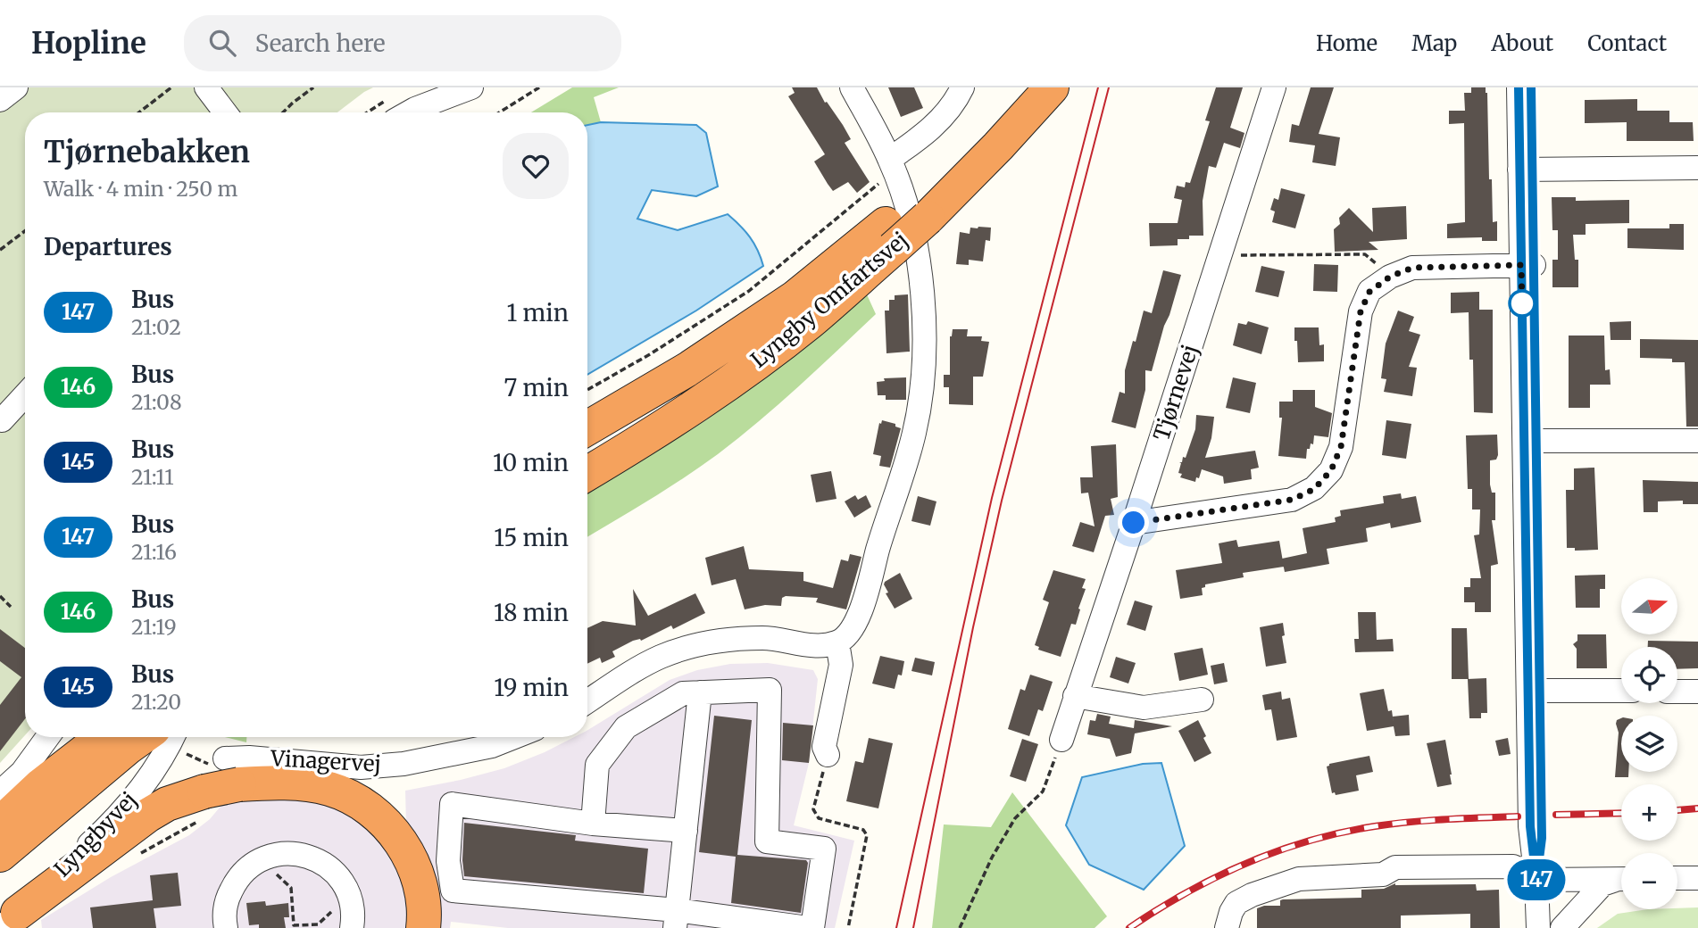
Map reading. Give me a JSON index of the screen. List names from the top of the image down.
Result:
{
  "streets": {
    "highway": ["Lyngby Omfartsvej"],
    "street": ["Tjørnevej", "Vinagervej", "Lyngbyvej"]
  },
  "lines": ["bus line 147"],
  "north": "right",
  "page": {
    "header": "Hopline",
    "search": "Search here",
    "nav": [
      "Home",
      "Map",
      "About",
      "Contact"
    ],
    "on_map": "147",
    "heading": [
      ["Tjørnebakken", "Walk · 4 min · 250 m"],
      "Departures"
    ],
    "list": [
      {
        "mark": "147",
        "name": "Bus",
        "note": "21:02",
        "value": "1 min"
      },
      {
        "mark": "146",
        "name": "Bus",
        "note": "21:08",
        "value": "7 min"
      },
      {
        "mark": "145",
        "name": "Bus",
        "note": "21:11",
        "value": "10 min"
      },
      {
        "mark": "147",
        "name": "Bus",
        "note": "21:16",
        "value": "15 min"
      },
      {
        "mark": "146",
        "name": "Bus",
        "note": "21:19",
        "value": "18 min"
      },
      {
        "mark": "145",
        "name": "Bus",
        "note": "21:20",
        "value": "19 min"
      }
    ],
    "map_buttons": ["+", "−"]
  }
}
